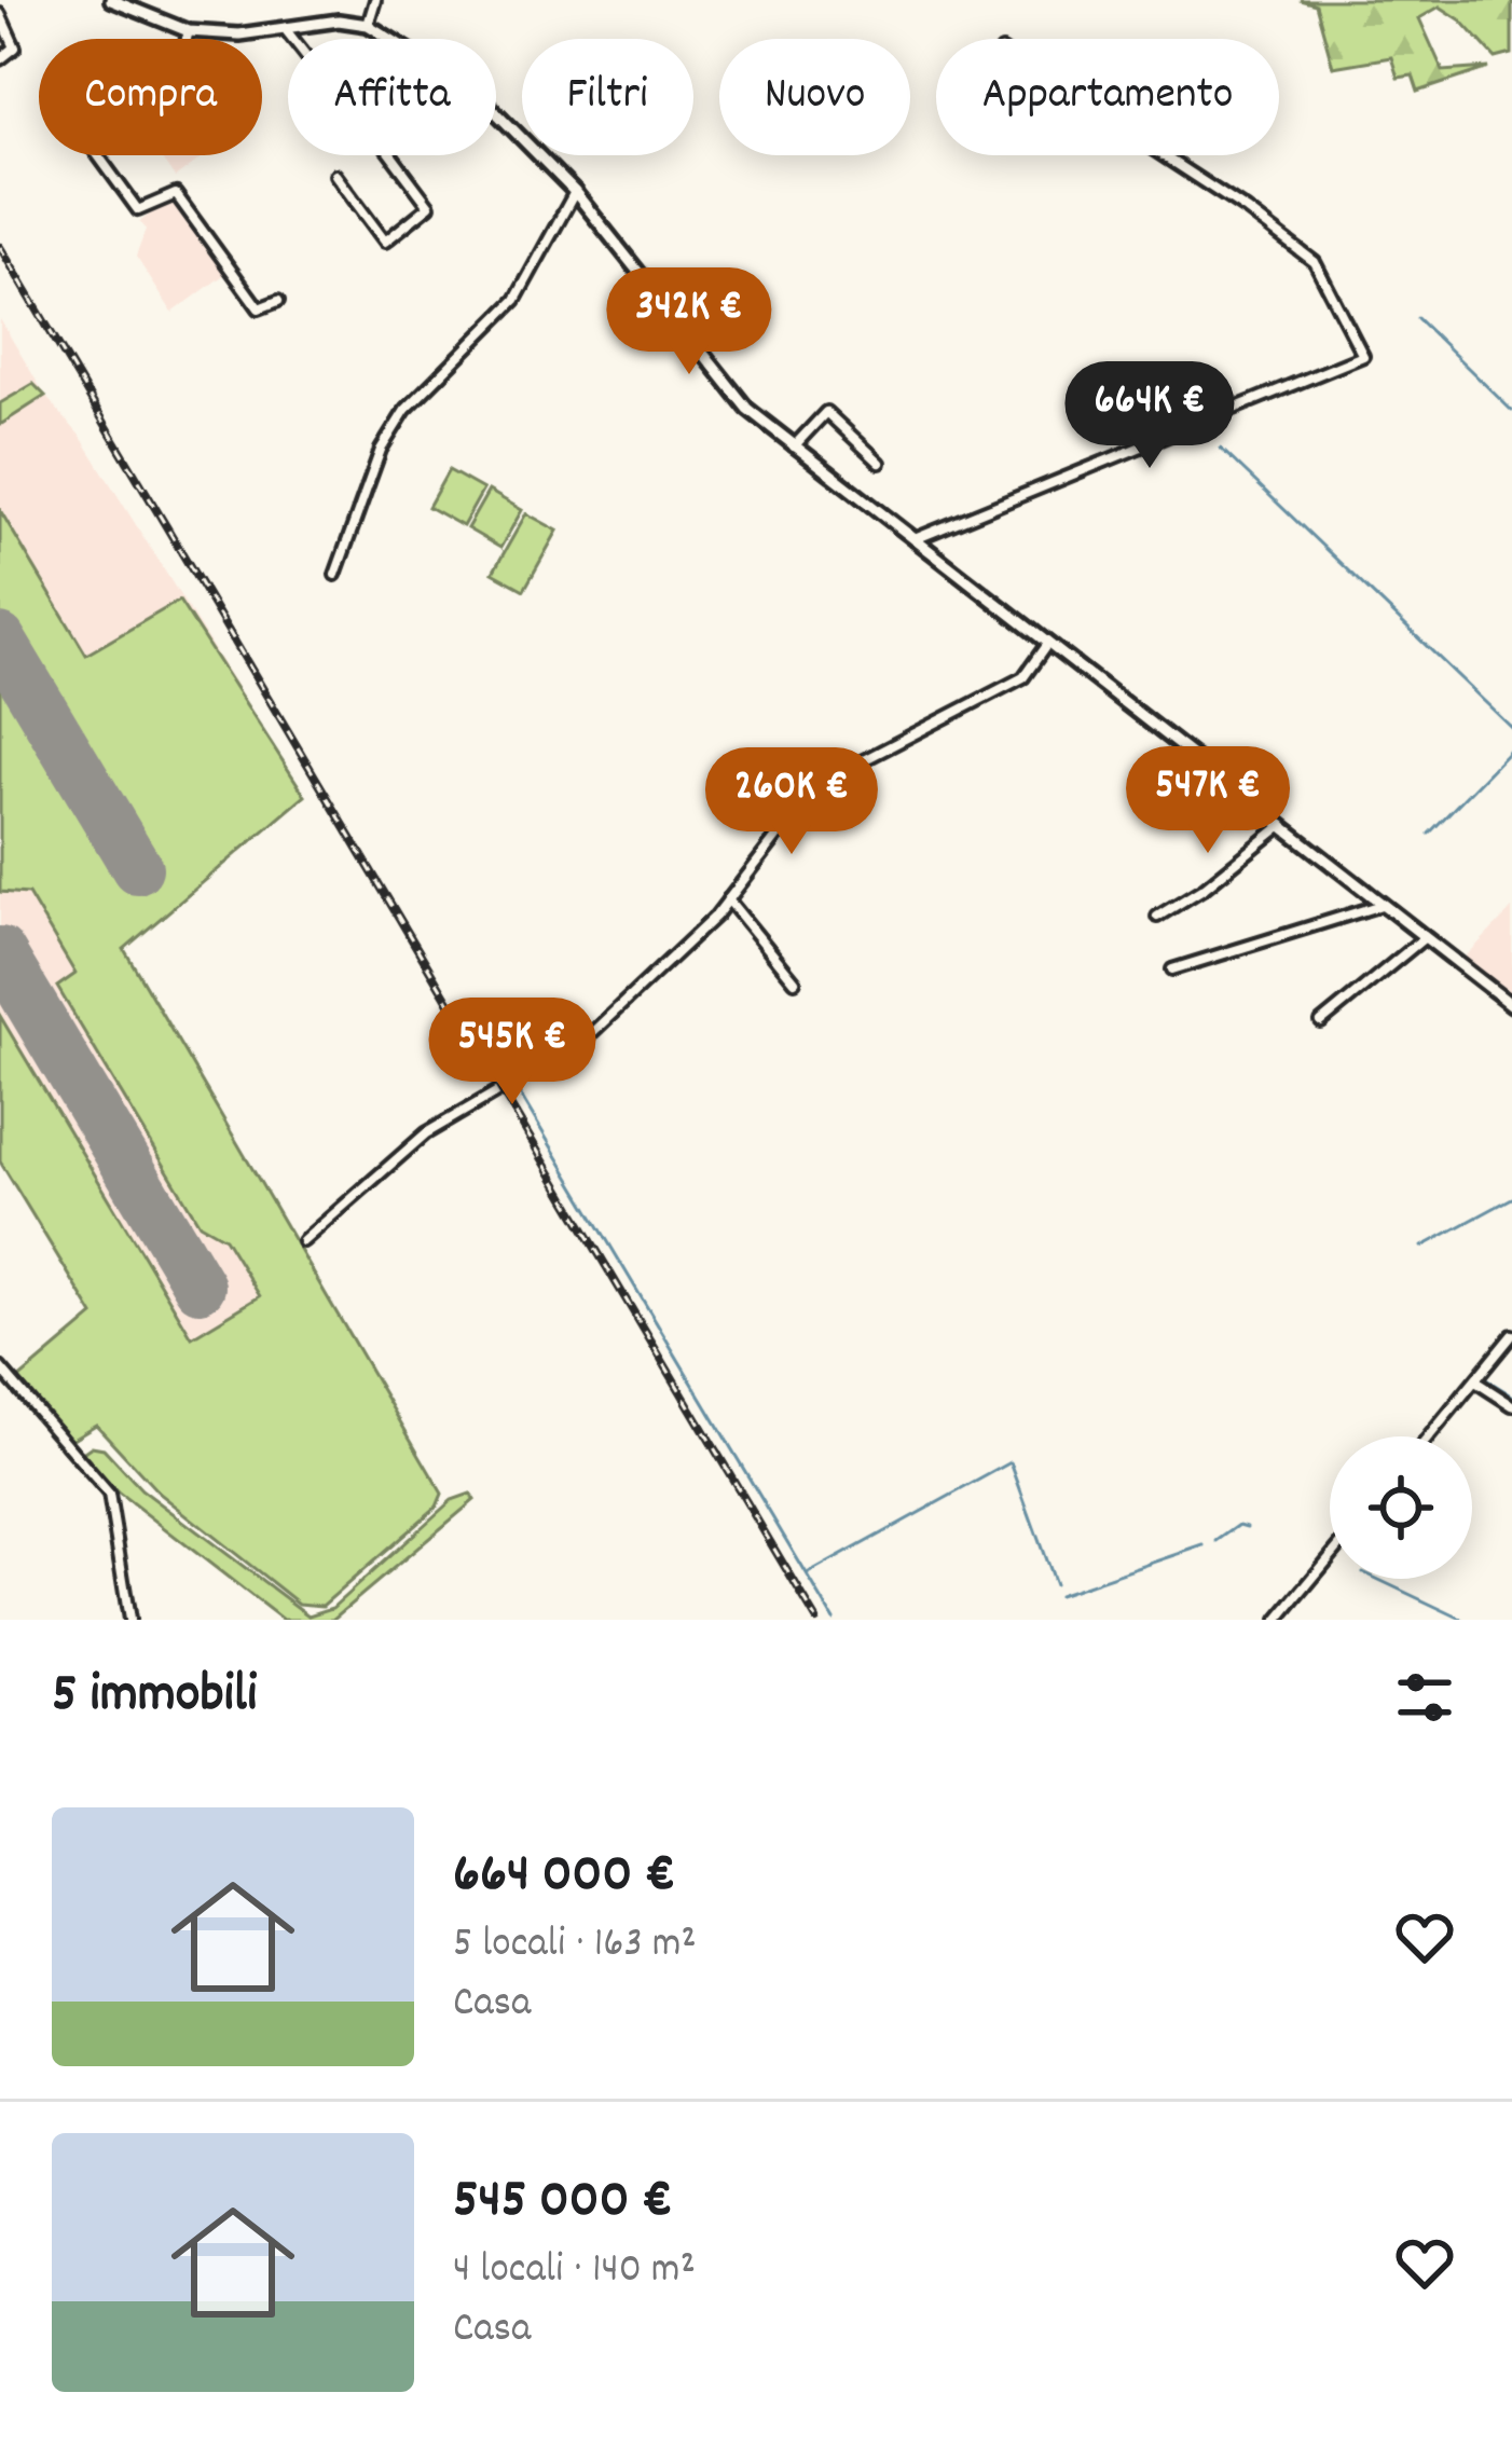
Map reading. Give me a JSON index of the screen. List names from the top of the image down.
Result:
{
  "page": {
    "chip": [
      "Compra",
      "Affitta",
      "Filtri",
      "Nuovo",
      "Appartamento"
    ],
    "price": [
      "342K €",
      "664K €",
      "547K €",
      "260K €",
      "545K €"
    ],
    "heading": "5 immobili",
    "list": [
      {
        "name": "664 000 €",
        "note": "5 locali · 163 m² · Casa"
      },
      {
        "name": "545 000 €",
        "note": "4 locali · 140 m² · Casa"
      }
    ]
  }
}
